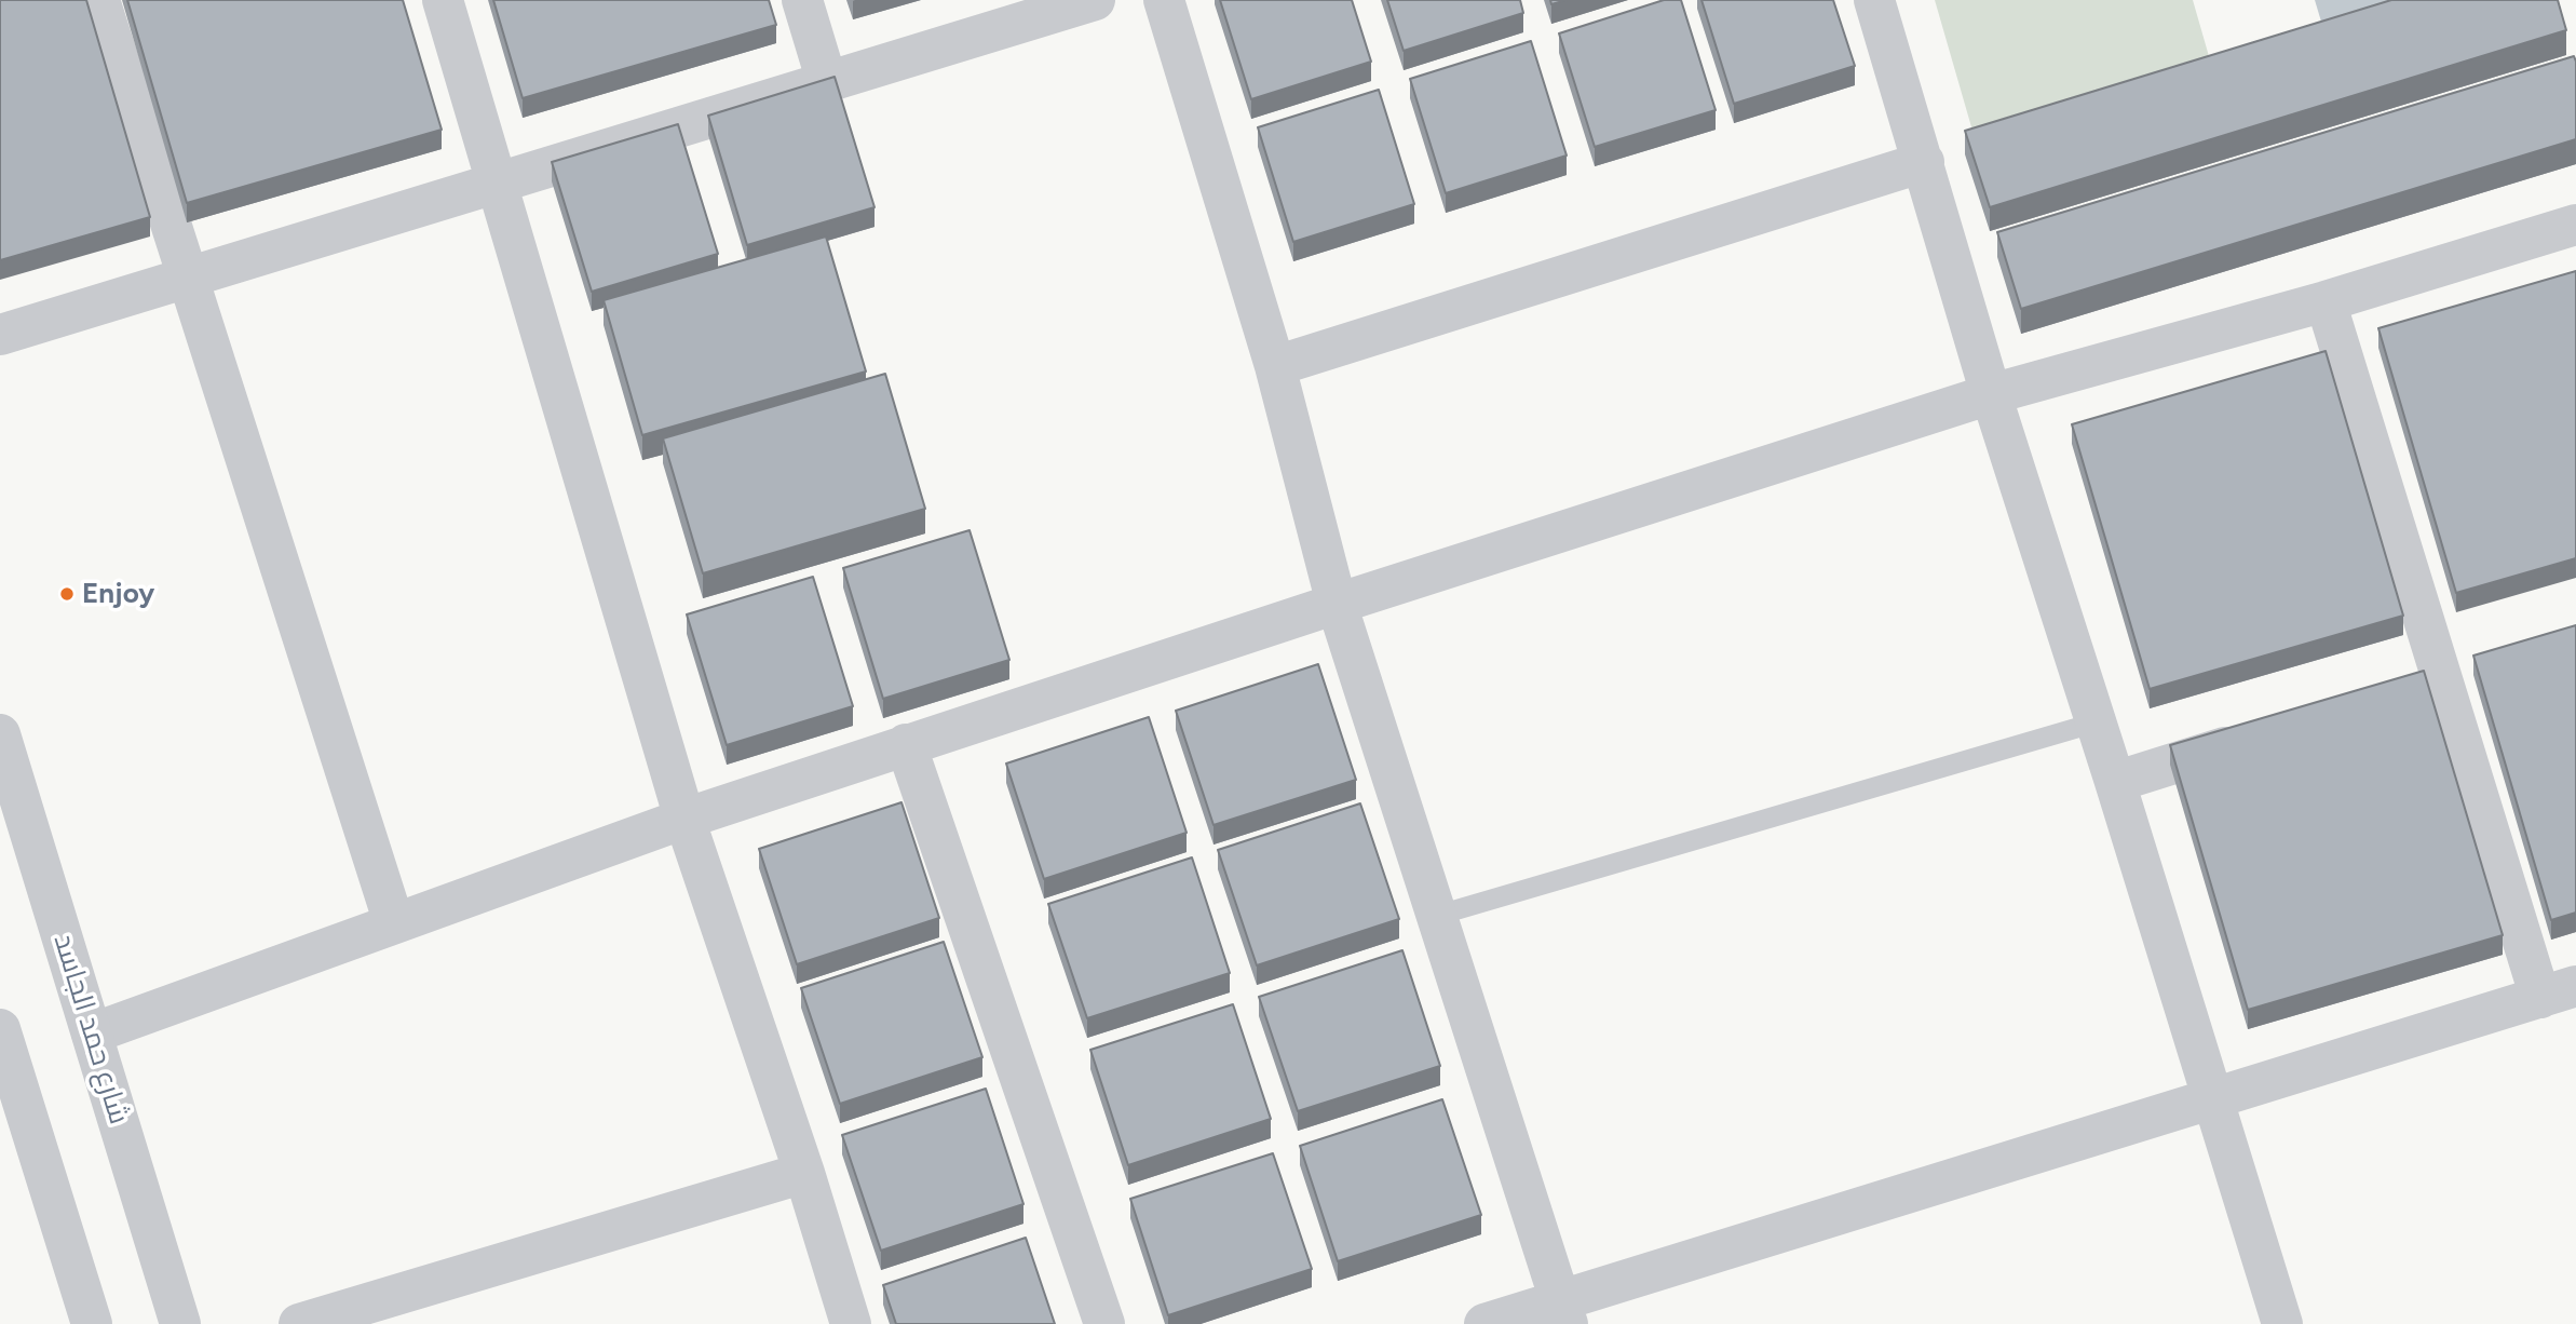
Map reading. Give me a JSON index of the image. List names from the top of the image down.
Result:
{
  "streets": {
    "street": ["شارع حمد الجاسد"]
  },
  "places": ["Enjoy"]
}
